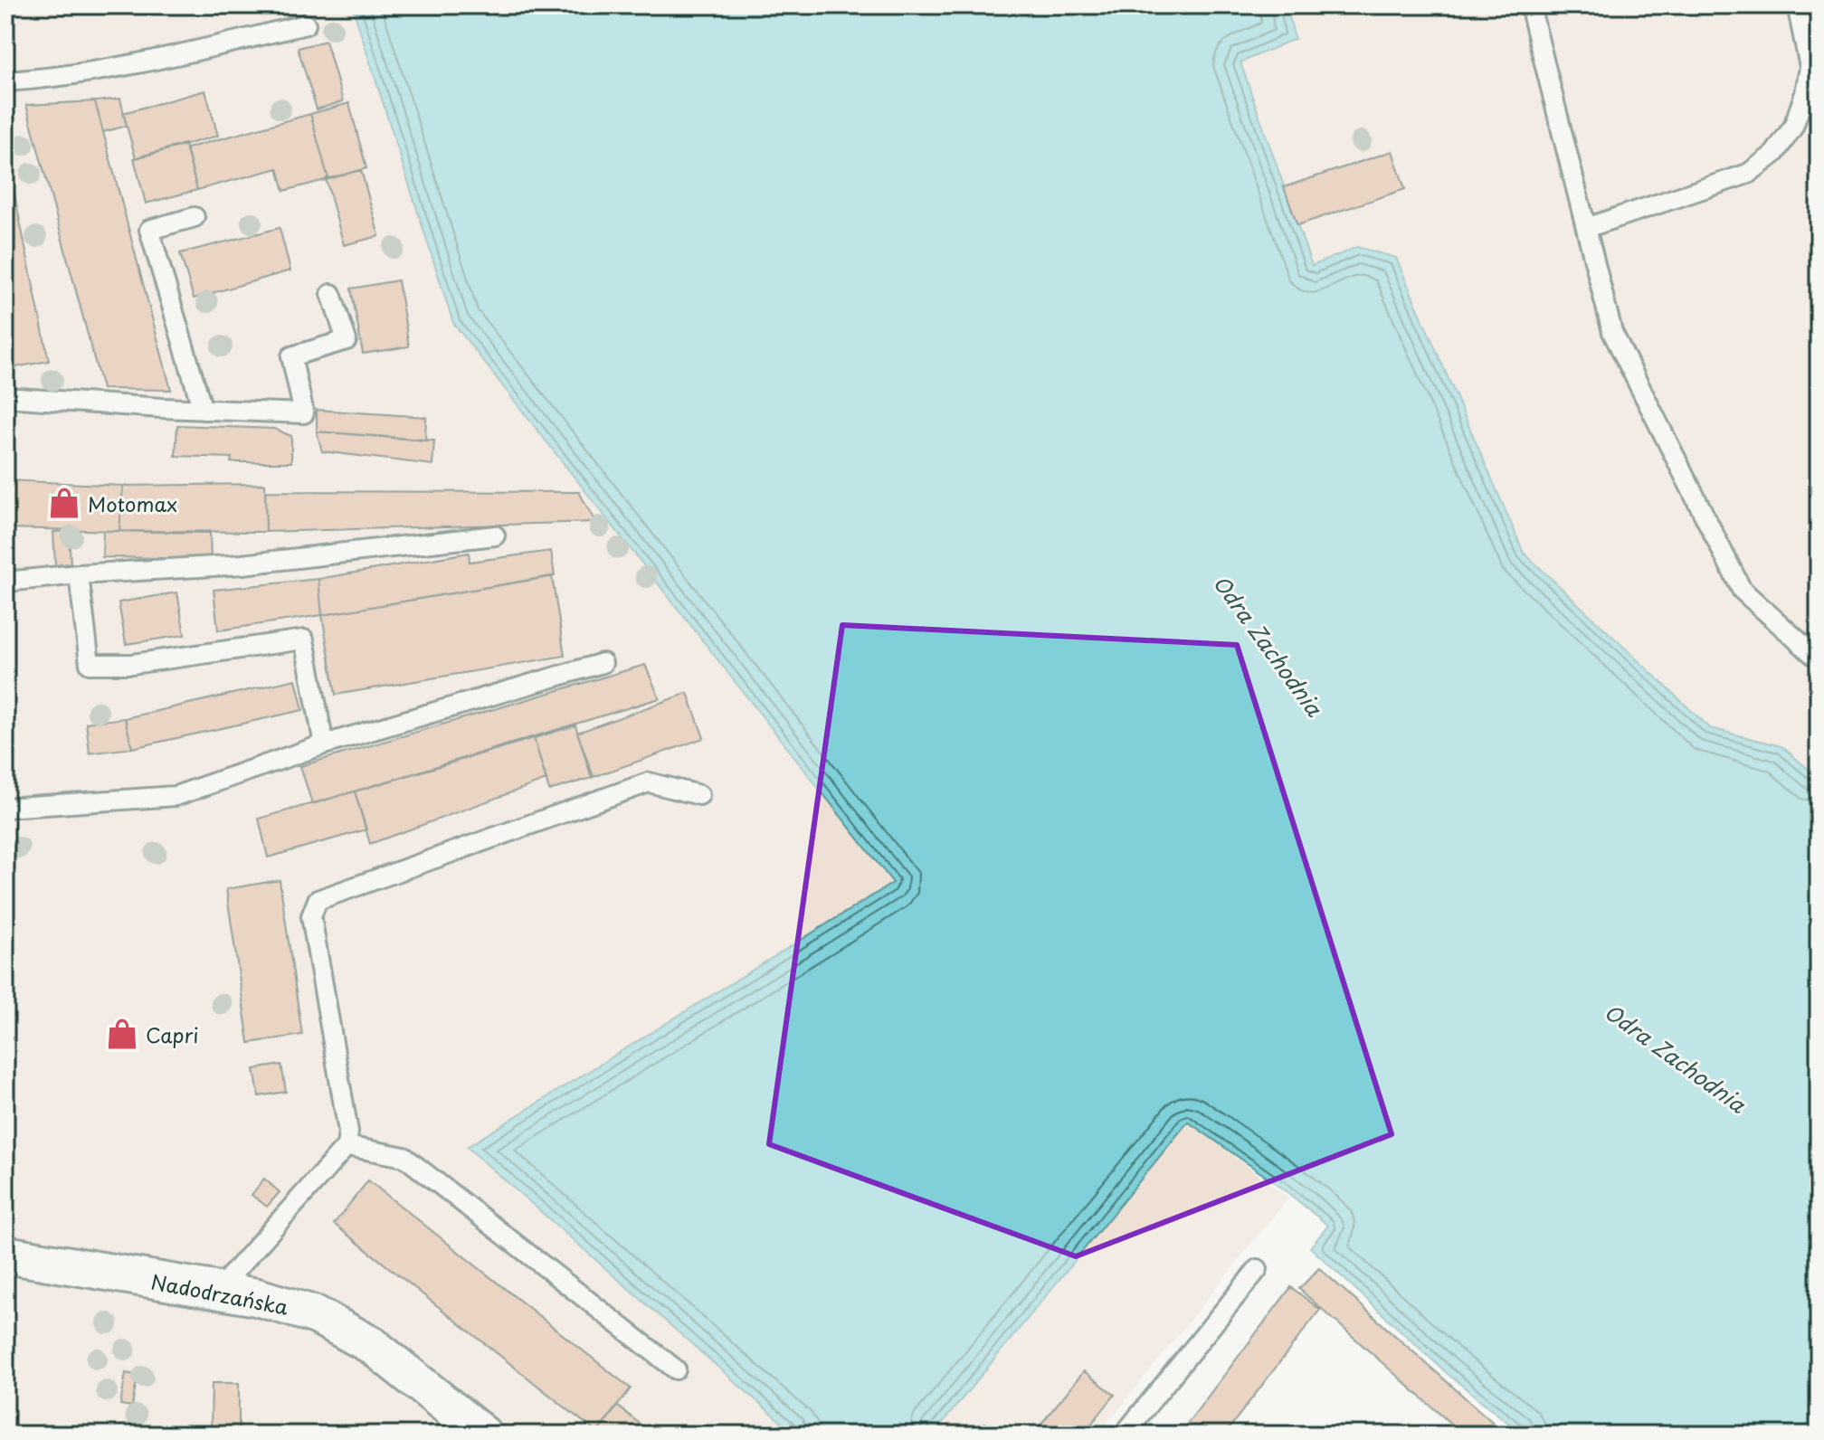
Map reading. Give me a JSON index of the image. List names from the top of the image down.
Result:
{
  "streets": {
    "street": ["Nadodrzańska"]
  },
  "water": ["Odra Zachodnia"],
  "places": {
    "shop": ["Motomax", "Capri"]
  }
}
